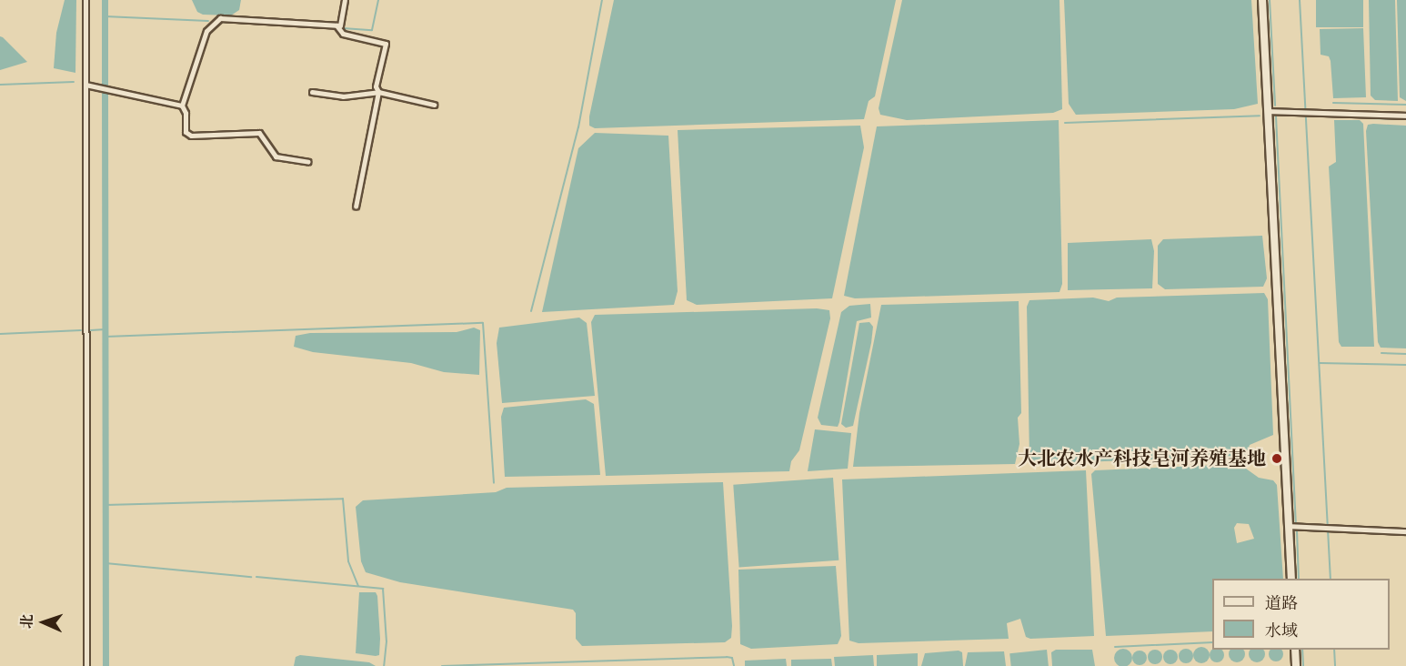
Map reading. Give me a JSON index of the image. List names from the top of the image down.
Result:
{
  "places": ["大北农水产科技皂河养殖基地"],
  "legend": ["道路", "水域"],
  "north": "left"
}
